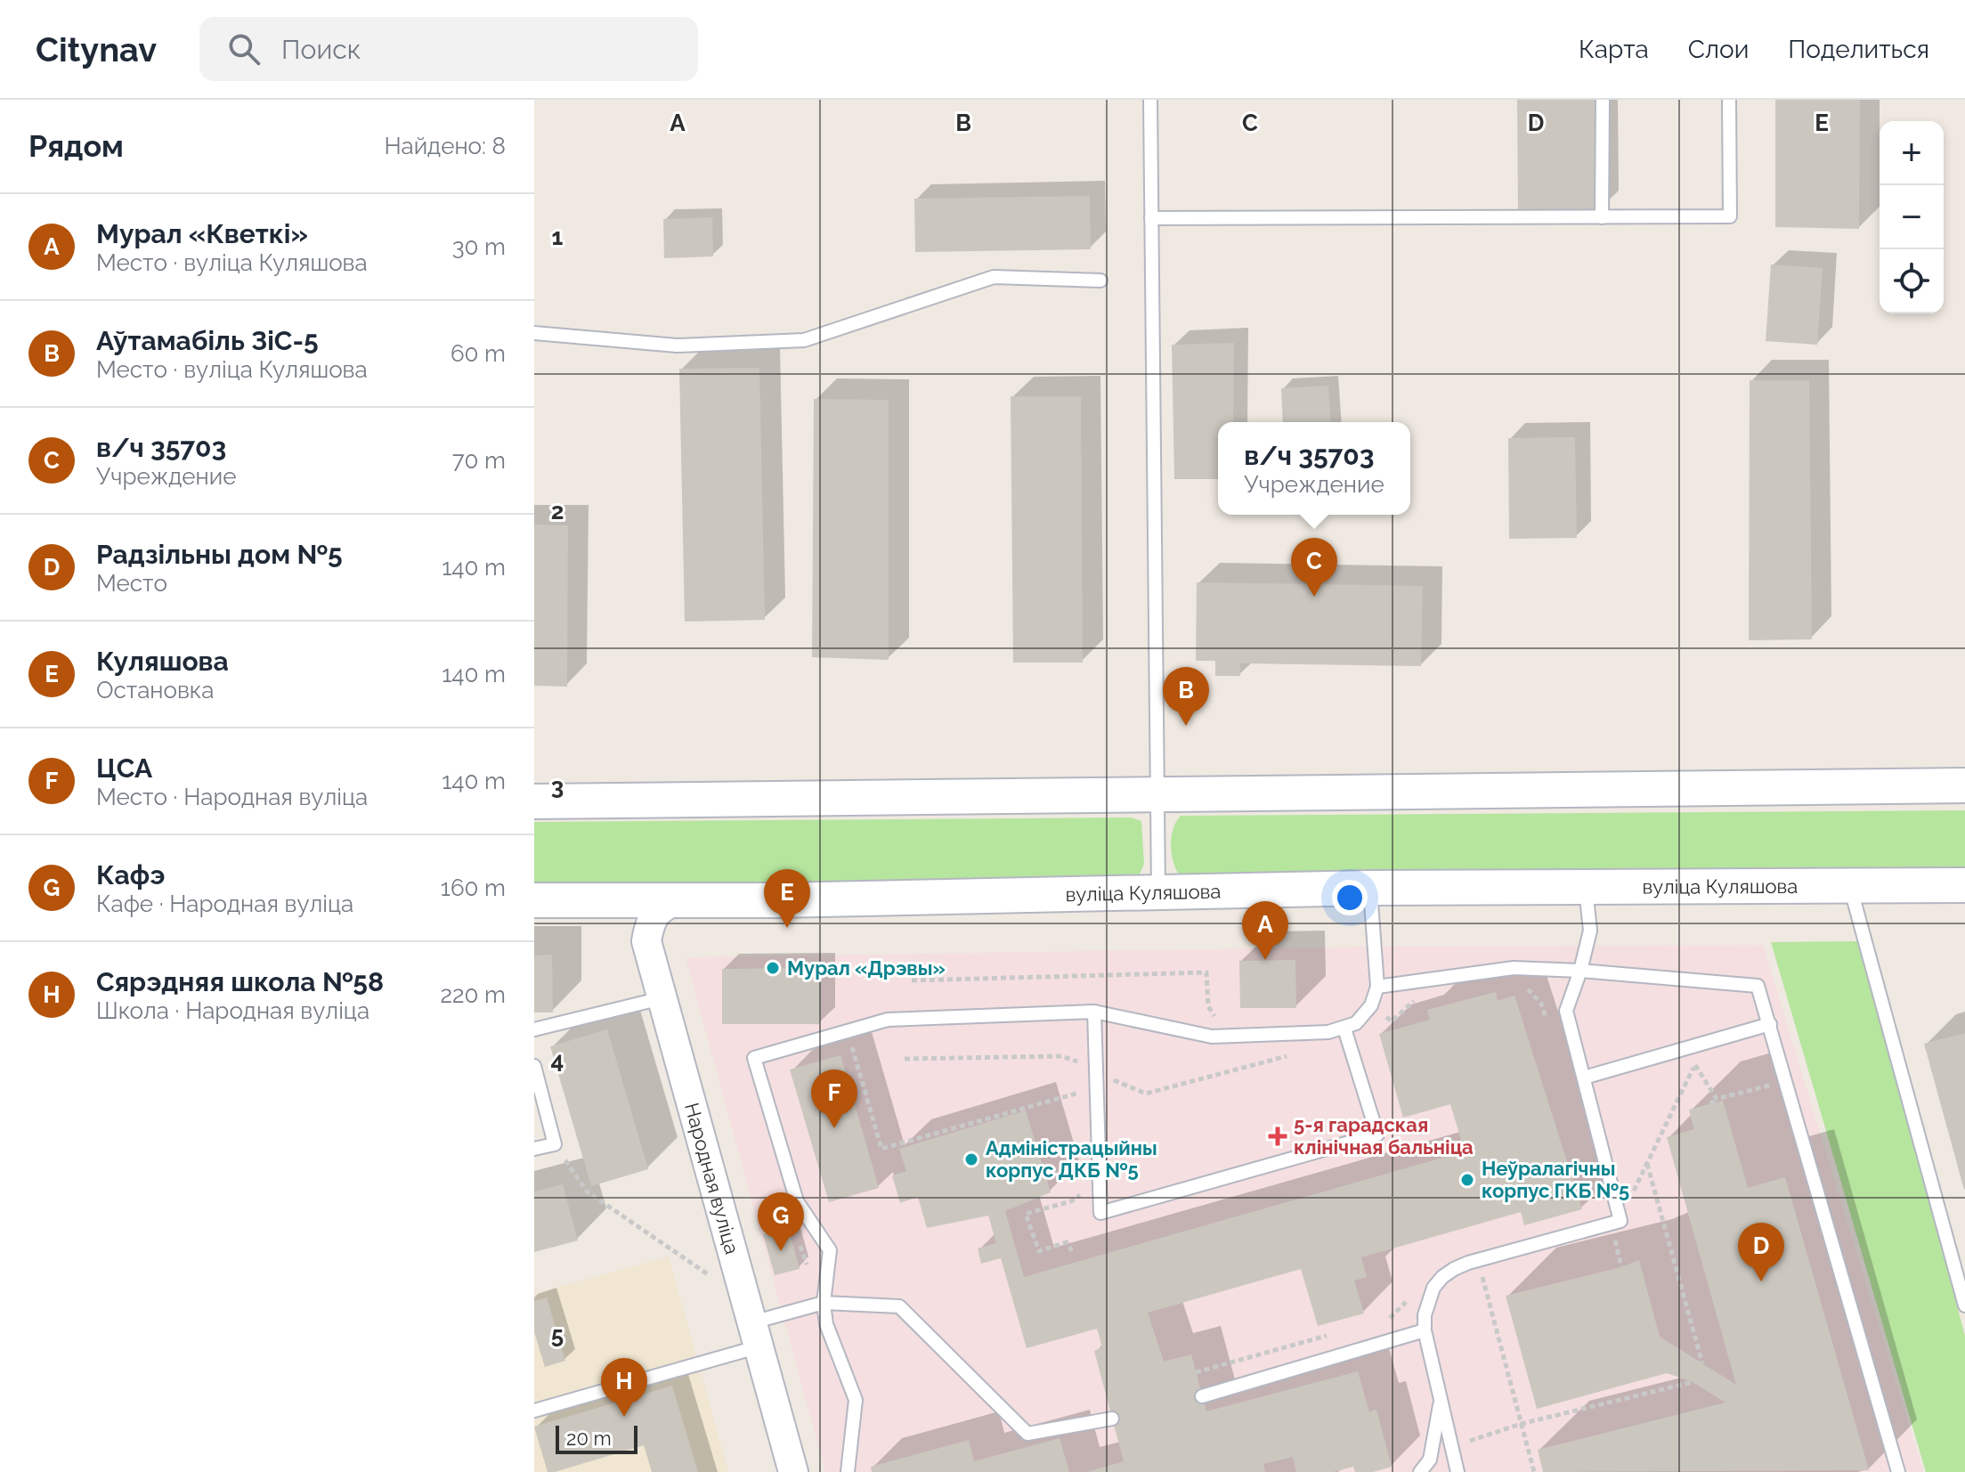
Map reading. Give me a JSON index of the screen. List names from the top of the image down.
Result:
{
  "streets": {
    "main road": ["вуліца Куляшова"],
    "street": ["Народная вуліца"]
  },
  "crossings": [
    ["вуліца Куляшова", "Народная вуліца"]
  ],
  "places": {
    "other": ["Мурал «Дрэвы»", "Адміністрацыйны корпус ДКБ №5", "Неўралагічны корпус ГКБ №5"],
    "health": ["5-я гарадская клінічная бальніца"]
  },
  "scale_bar": "20 m",
  "page": {
    "header": "Citynav",
    "search": "Поиск",
    "nav": ["Карта", "Слои", "Поделиться"],
    "heading": ["Рядом", "Найдено: 8"],
    "map_buttons": ["+", "−"],
    "list": [
      {
        "mark": "A",
        "name": "Мурал «Кветкі»",
        "note": "Место · вуліца Куляшова",
        "value": "30 m"
      },
      {
        "mark": "B",
        "name": "Аўтамабіль ЗіС-5",
        "note": "Место · вуліца Куляшова",
        "value": "60 m"
      },
      {
        "mark": "C",
        "name": "в/ч 35703",
        "note": "Учреждение",
        "value": "70 m"
      },
      {
        "mark": "D",
        "name": "Радзільны дом №5",
        "note": "Место",
        "value": "140 m"
      },
      {
        "mark": "E",
        "name": "Куляшова",
        "note": "Остановка",
        "value": "140 m"
      },
      {
        "mark": "F",
        "name": "ЦСА",
        "note": "Место · Народная вуліца",
        "value": "140 m"
      },
      {
        "mark": "G",
        "name": "Кафэ",
        "note": "Кафе · Народная вуліца",
        "value": "160 m"
      },
      {
        "mark": "H",
        "name": "Сярэдняя школа №58",
        "note": "Школа · Народная вуліца",
        "value": "220 m"
      }
    ],
    "popup": ["в/ч 35703", "Учреждение"],
    "pins": [
      "C",
      "B",
      "E",
      "A",
      "F",
      "G",
      "D",
      "H"
    ],
    "scale": "20 m"
  },
  "grid": {
    "columns": [
      "A",
      "B",
      "C",
      "D",
      "E"
    ],
    "rows": [
      "1",
      "2",
      "3",
      "4",
      "5"
    ]
  }
}
